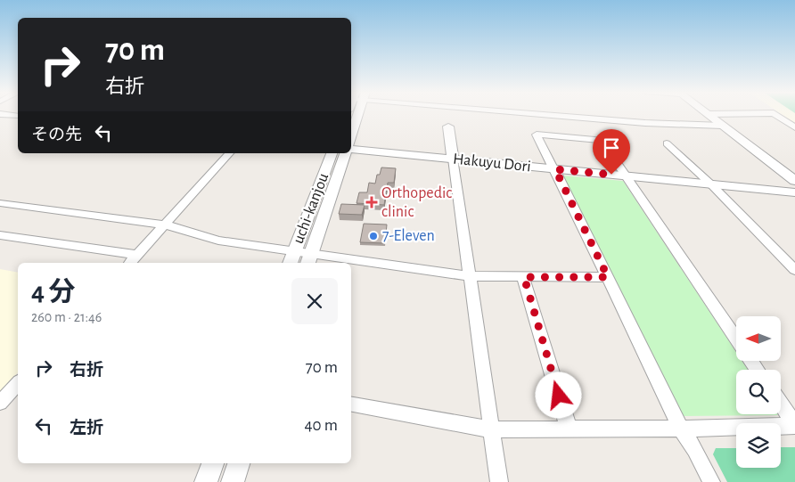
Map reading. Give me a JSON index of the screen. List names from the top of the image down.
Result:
{
  "streets": {
    "street": ["Hakuyu Dori", "uchi-kanjou"]
  },
  "places": {
    "health": ["Orthopedic clinic"],
    "other": ["7-Eleven"]
  },
  "north": "left",
  "page": {
    "turn": ["70 m", "右折"],
    "then": "その先",
    "heading": ["4 分", "260 m · 21:46"],
    "list": [
      {
        "name": "右折",
        "value": "70 m"
      },
      {
        "name": "左折",
        "value": "40 m"
      }
    ]
  }
}
